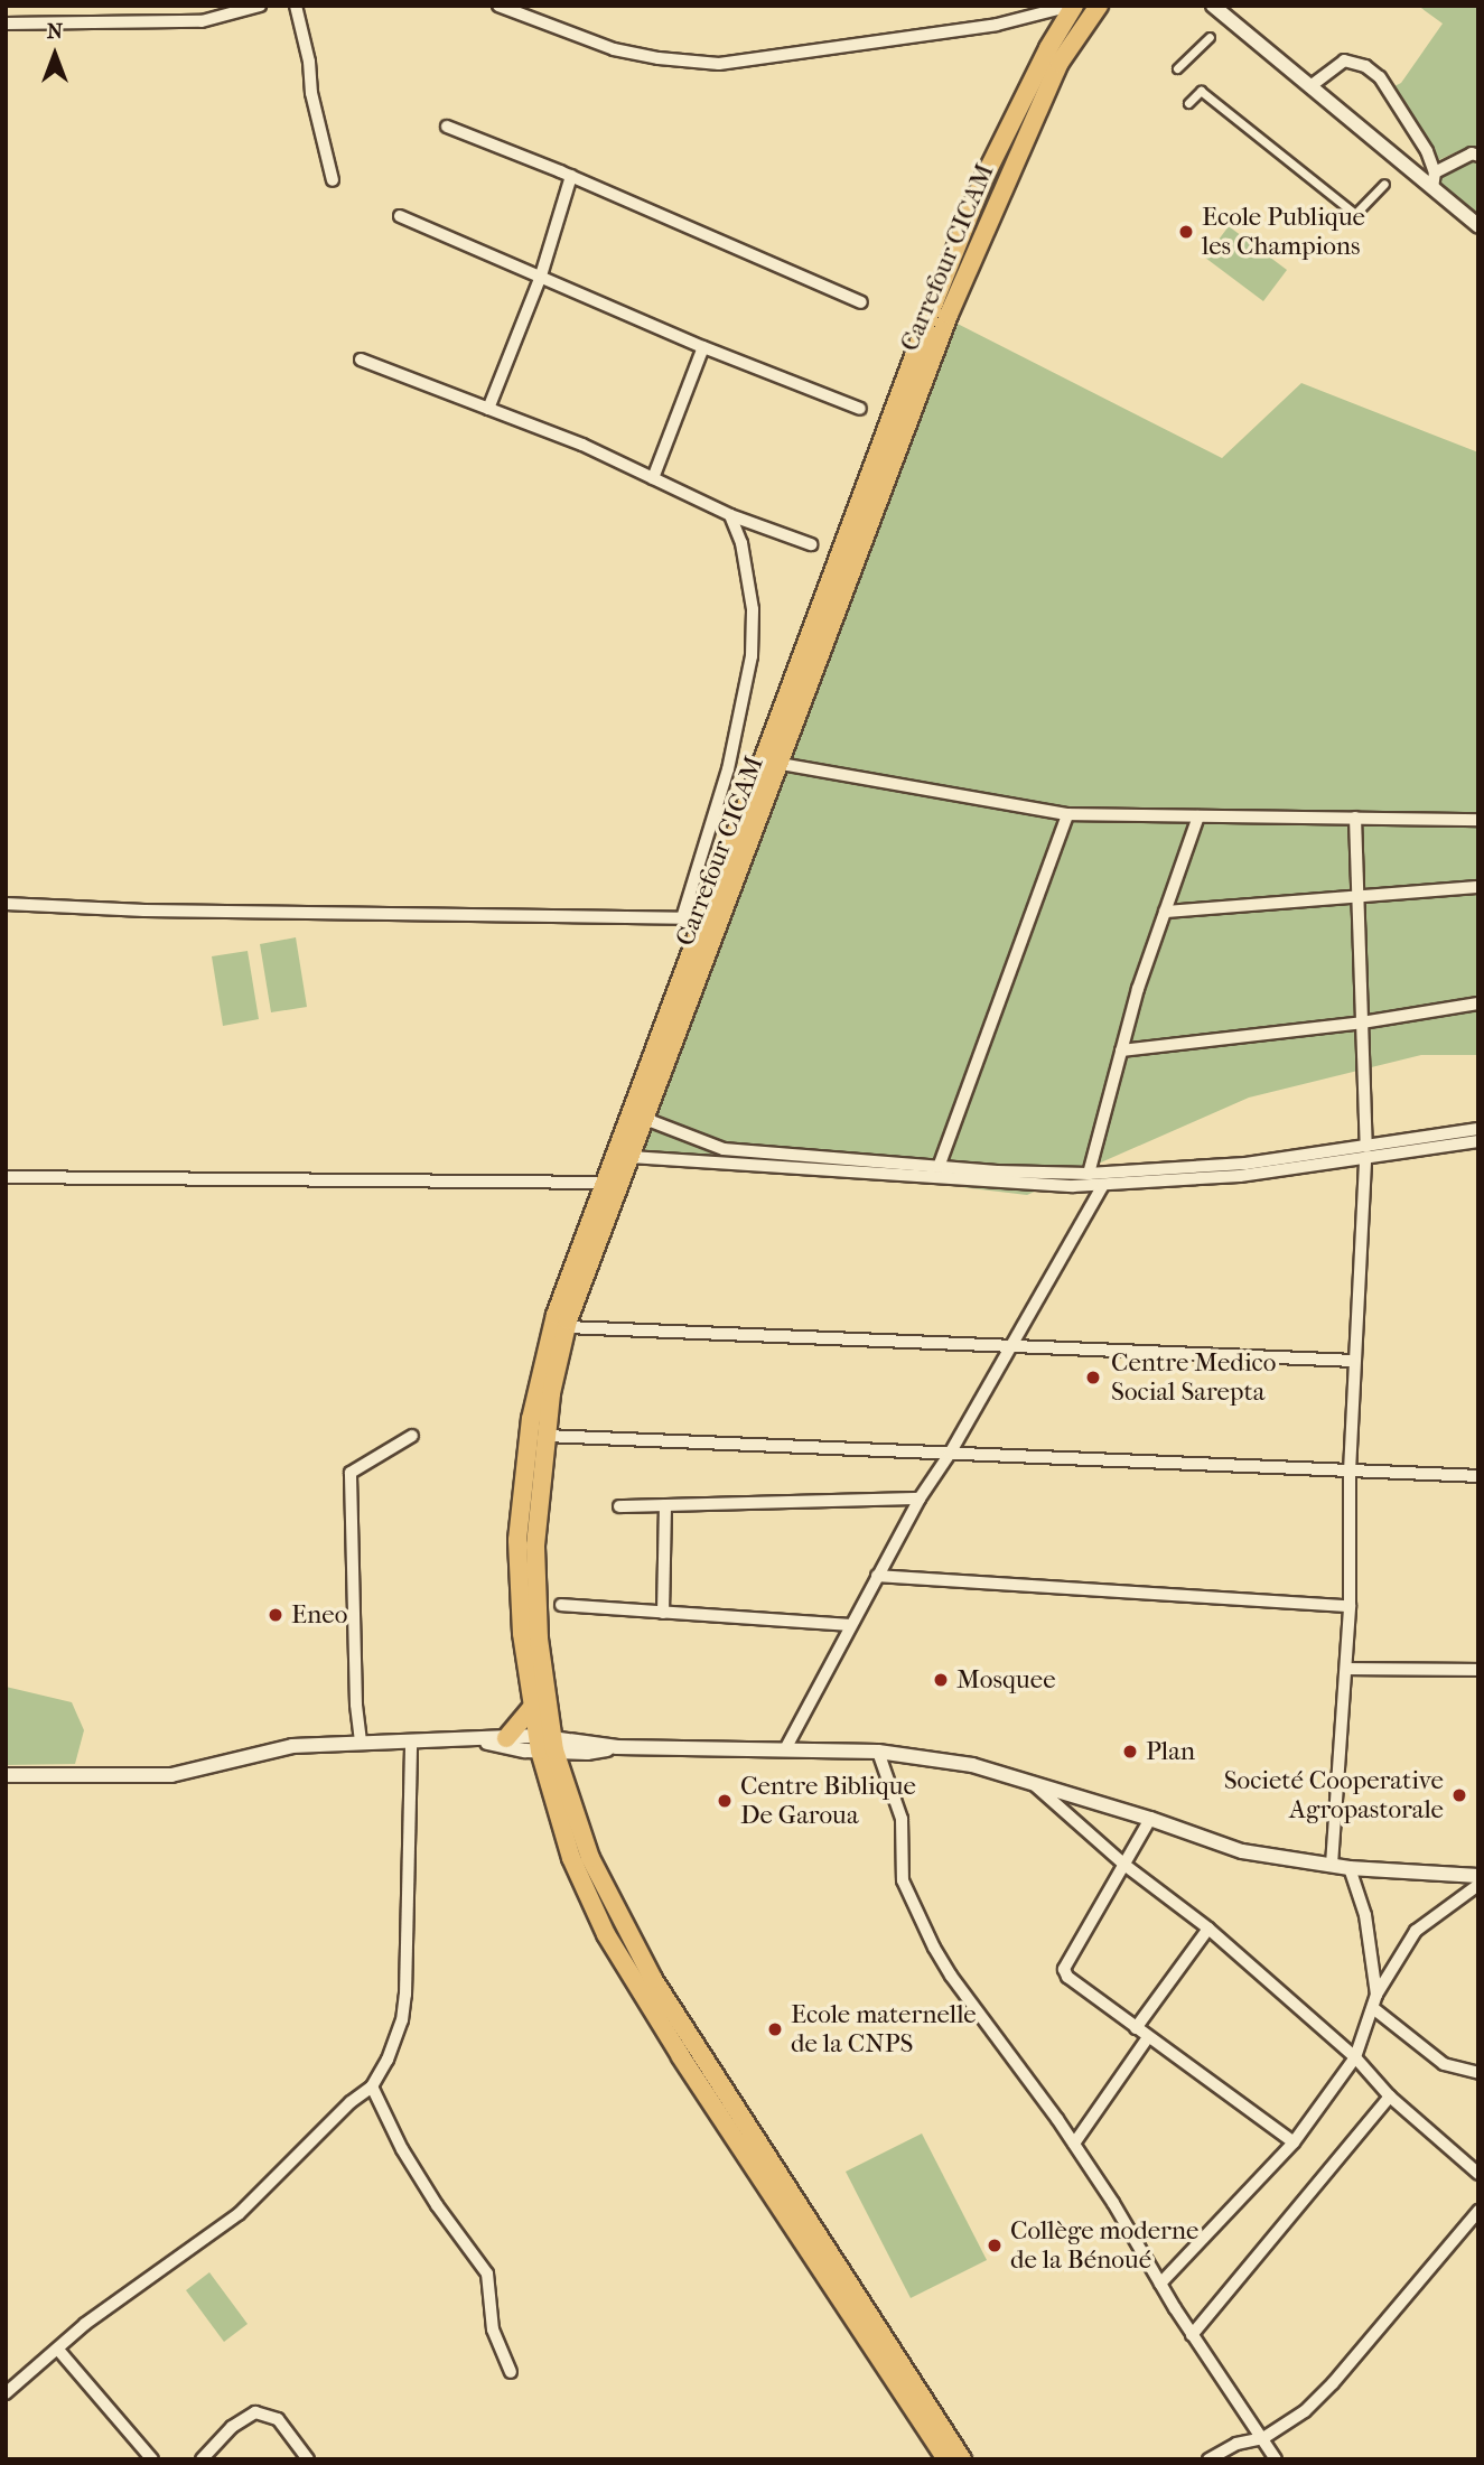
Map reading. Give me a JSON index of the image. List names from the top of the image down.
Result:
{
  "streets": {
    "main road": ["Carrefour CICAM"]
  },
  "places": [
    "Ecole Publique les Champions",
    "Centre Medico Social Sarepta",
    "Eneo",
    "Mosquee",
    "Plan",
    "Societé Cooperative Agropastorale",
    "Centre Biblique De Garoua",
    "Ecole maternelle de la CNPS",
    "Collège moderne de la Bénoué"
  ],
  "north": "top"
}
